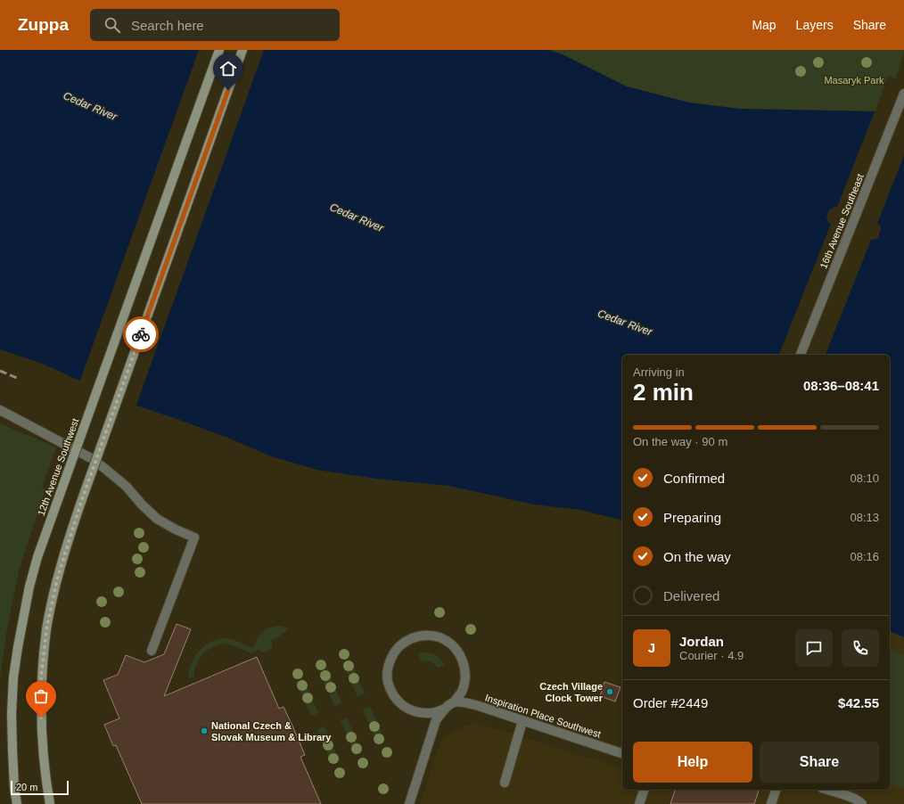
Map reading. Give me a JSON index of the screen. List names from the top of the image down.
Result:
{
  "streets": {
    "main road": ["12th Avenue Southwest"],
    "street": ["16th Avenue Southeast", "Inspiration Place Southwest"]
  },
  "water": ["Cedar River"],
  "parks": ["Masaryk Park"],
  "places": ["Czech Village Clock Tower", "National Czech & Slovak Museum & Library"],
  "scale_bar": "20 m",
  "page": {
    "header": "Zuppa",
    "search": "Search here",
    "nav": ["Map", "Layers", "Share"],
    "heading": ["2 min", "Arriving in", "08:36–08:41"],
    "panel": [
      "Jordan",
      "Courier · 4.9",
      "Order #2449",
      "$42.55"
    ],
    "bar": "On the way · 90 m",
    "list": [
      ["Confirmed", "08:10"],
      ["Preparing", "08:13"],
      ["On the way", "08:16"],
      "Delivered"
    ],
    "round": "J",
    "buttons": ["Help", "Share"],
    "scale": "20 m"
  }
}
